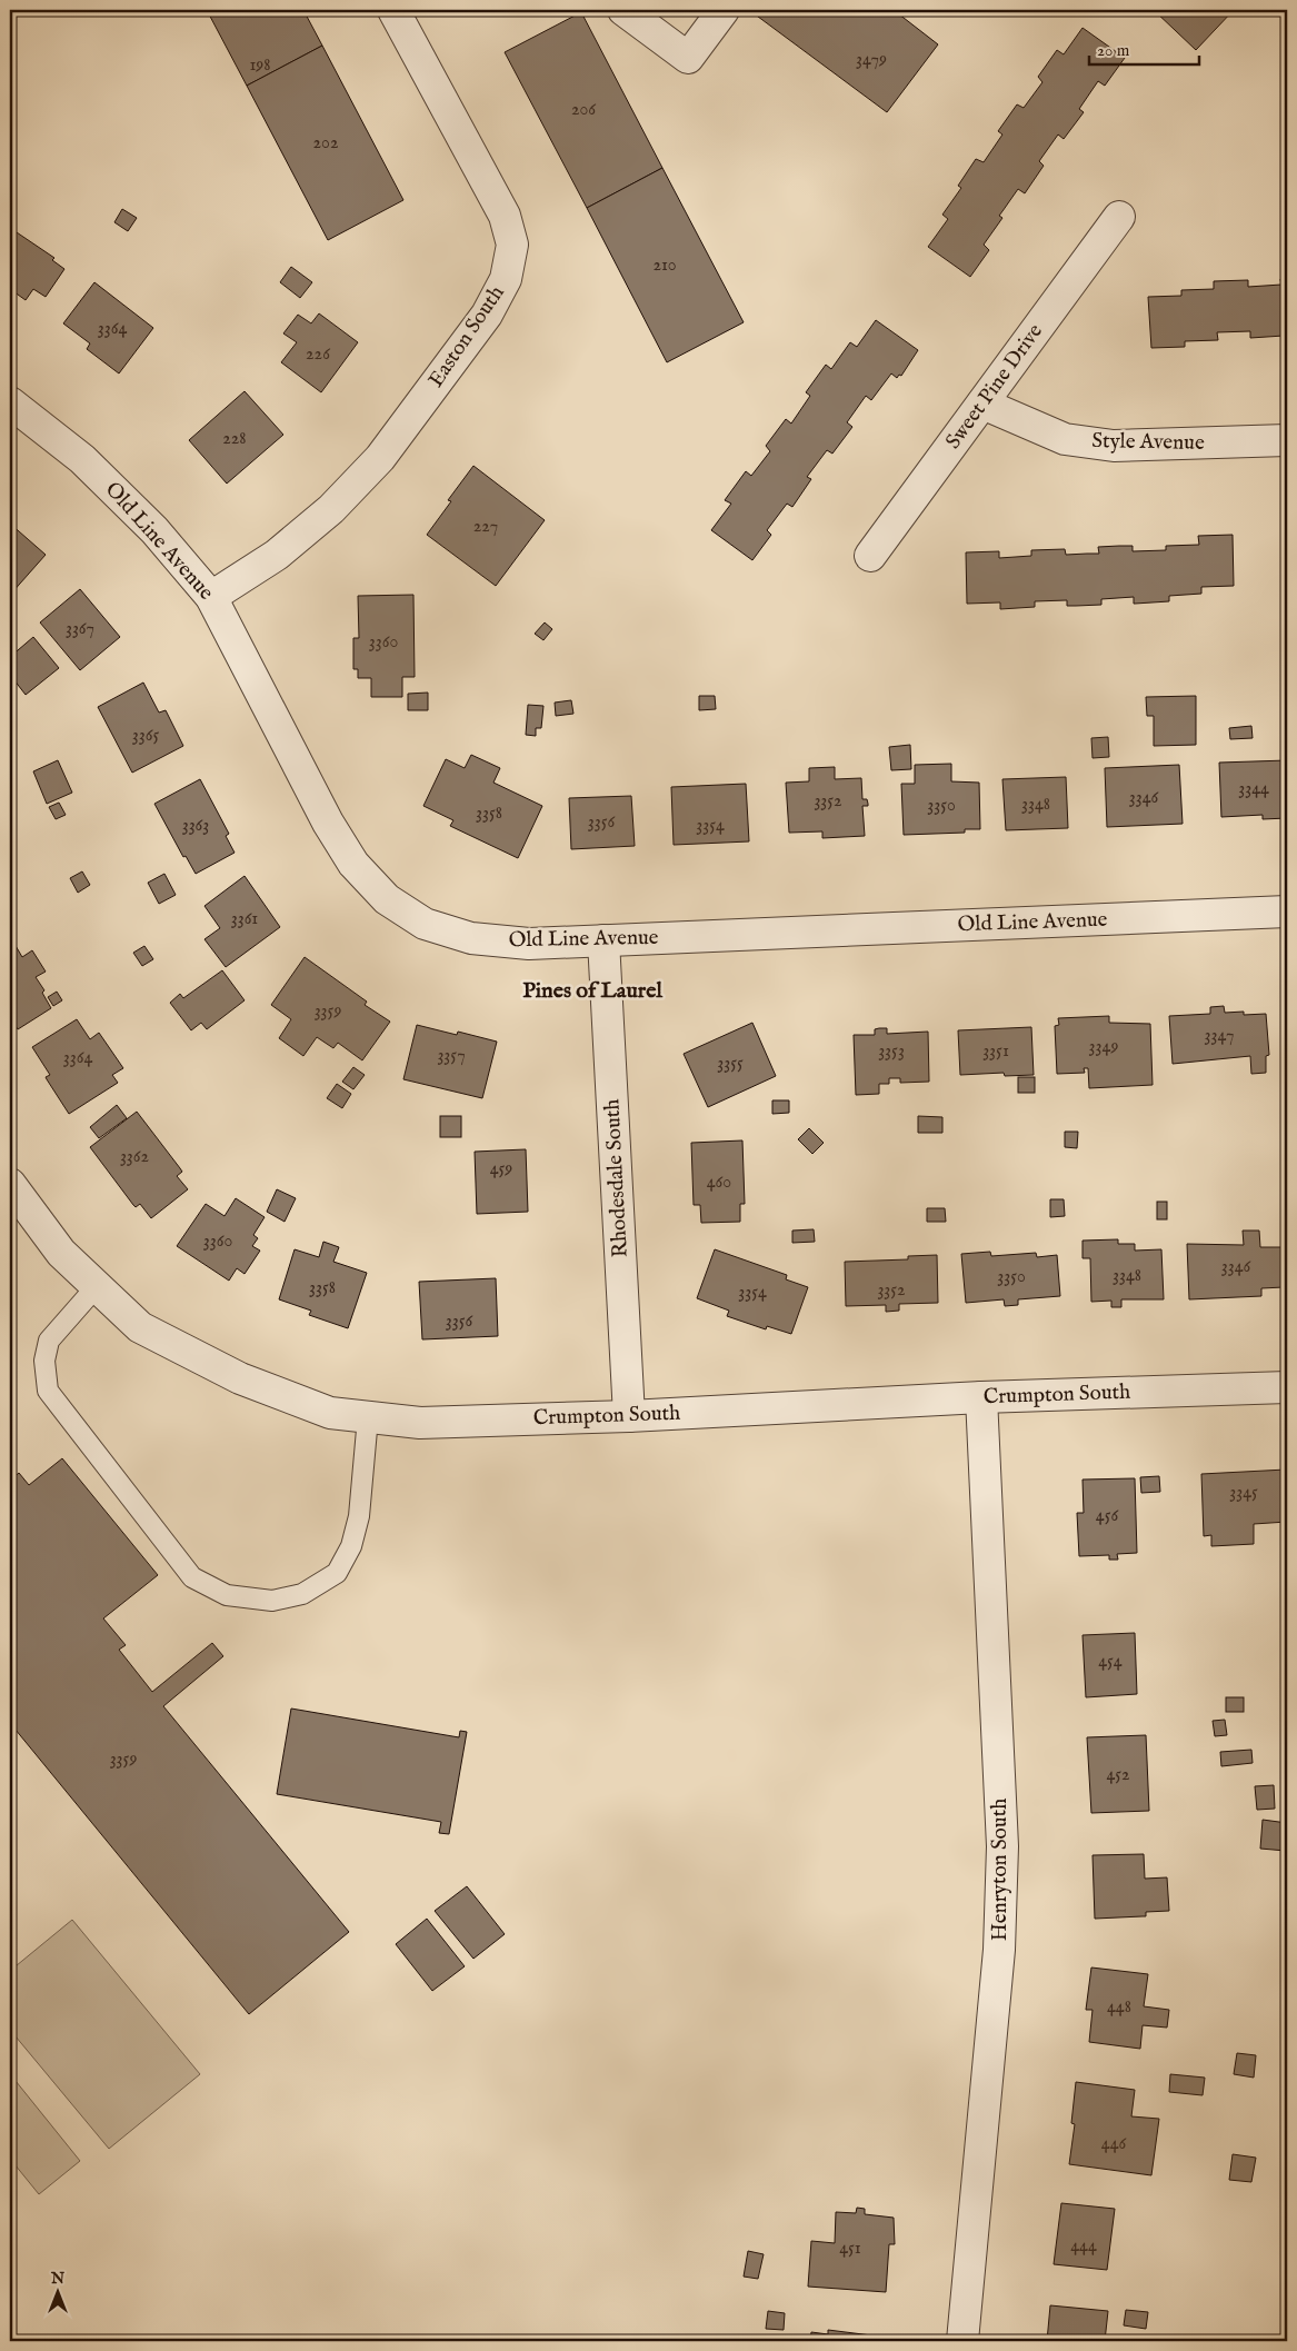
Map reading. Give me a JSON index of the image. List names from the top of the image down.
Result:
{
  "streets": {
    "street": [
      "Easton South",
      "Sweet Pine Drive",
      "Style Avenue",
      "Old Line Avenue",
      "Rhodesdale South",
      "Crumpton South",
      "Henryton South"
    ]
  },
  "crossings": [
    ["Easton South", "Old Line Avenue"],
    ["Sweet Pine Drive", "Style Avenue"],
    ["Old Line Avenue", "Rhodesdale South"],
    ["Rhodesdale South", "Crumpton South"],
    ["Crumpton South", "Henryton South"]
  ],
  "districts": ["Pines of Laurel"],
  "house_numbers": [
    "3479",
    "198",
    "206",
    "202",
    "210",
    "3364",
    "226",
    "228",
    "227",
    "3367",
    "3360",
    "3365",
    "3344",
    "3346",
    "3352",
    "3348",
    "3350",
    "3358",
    "3356",
    "3363",
    "3354",
    "3361",
    "3359",
    "3347",
    "3349",
    "3353",
    "3351",
    "3357",
    "3364",
    "3355",
    "3362",
    "459",
    "460",
    "3360",
    "3346",
    "3348",
    "3350",
    "3358",
    "3352",
    "3354",
    "3356",
    "3345",
    "456",
    "454",
    "3359",
    "452",
    "448",
    "446",
    "444",
    "451"
  ],
  "scale_bar": "20 m",
  "north": "top"
}
